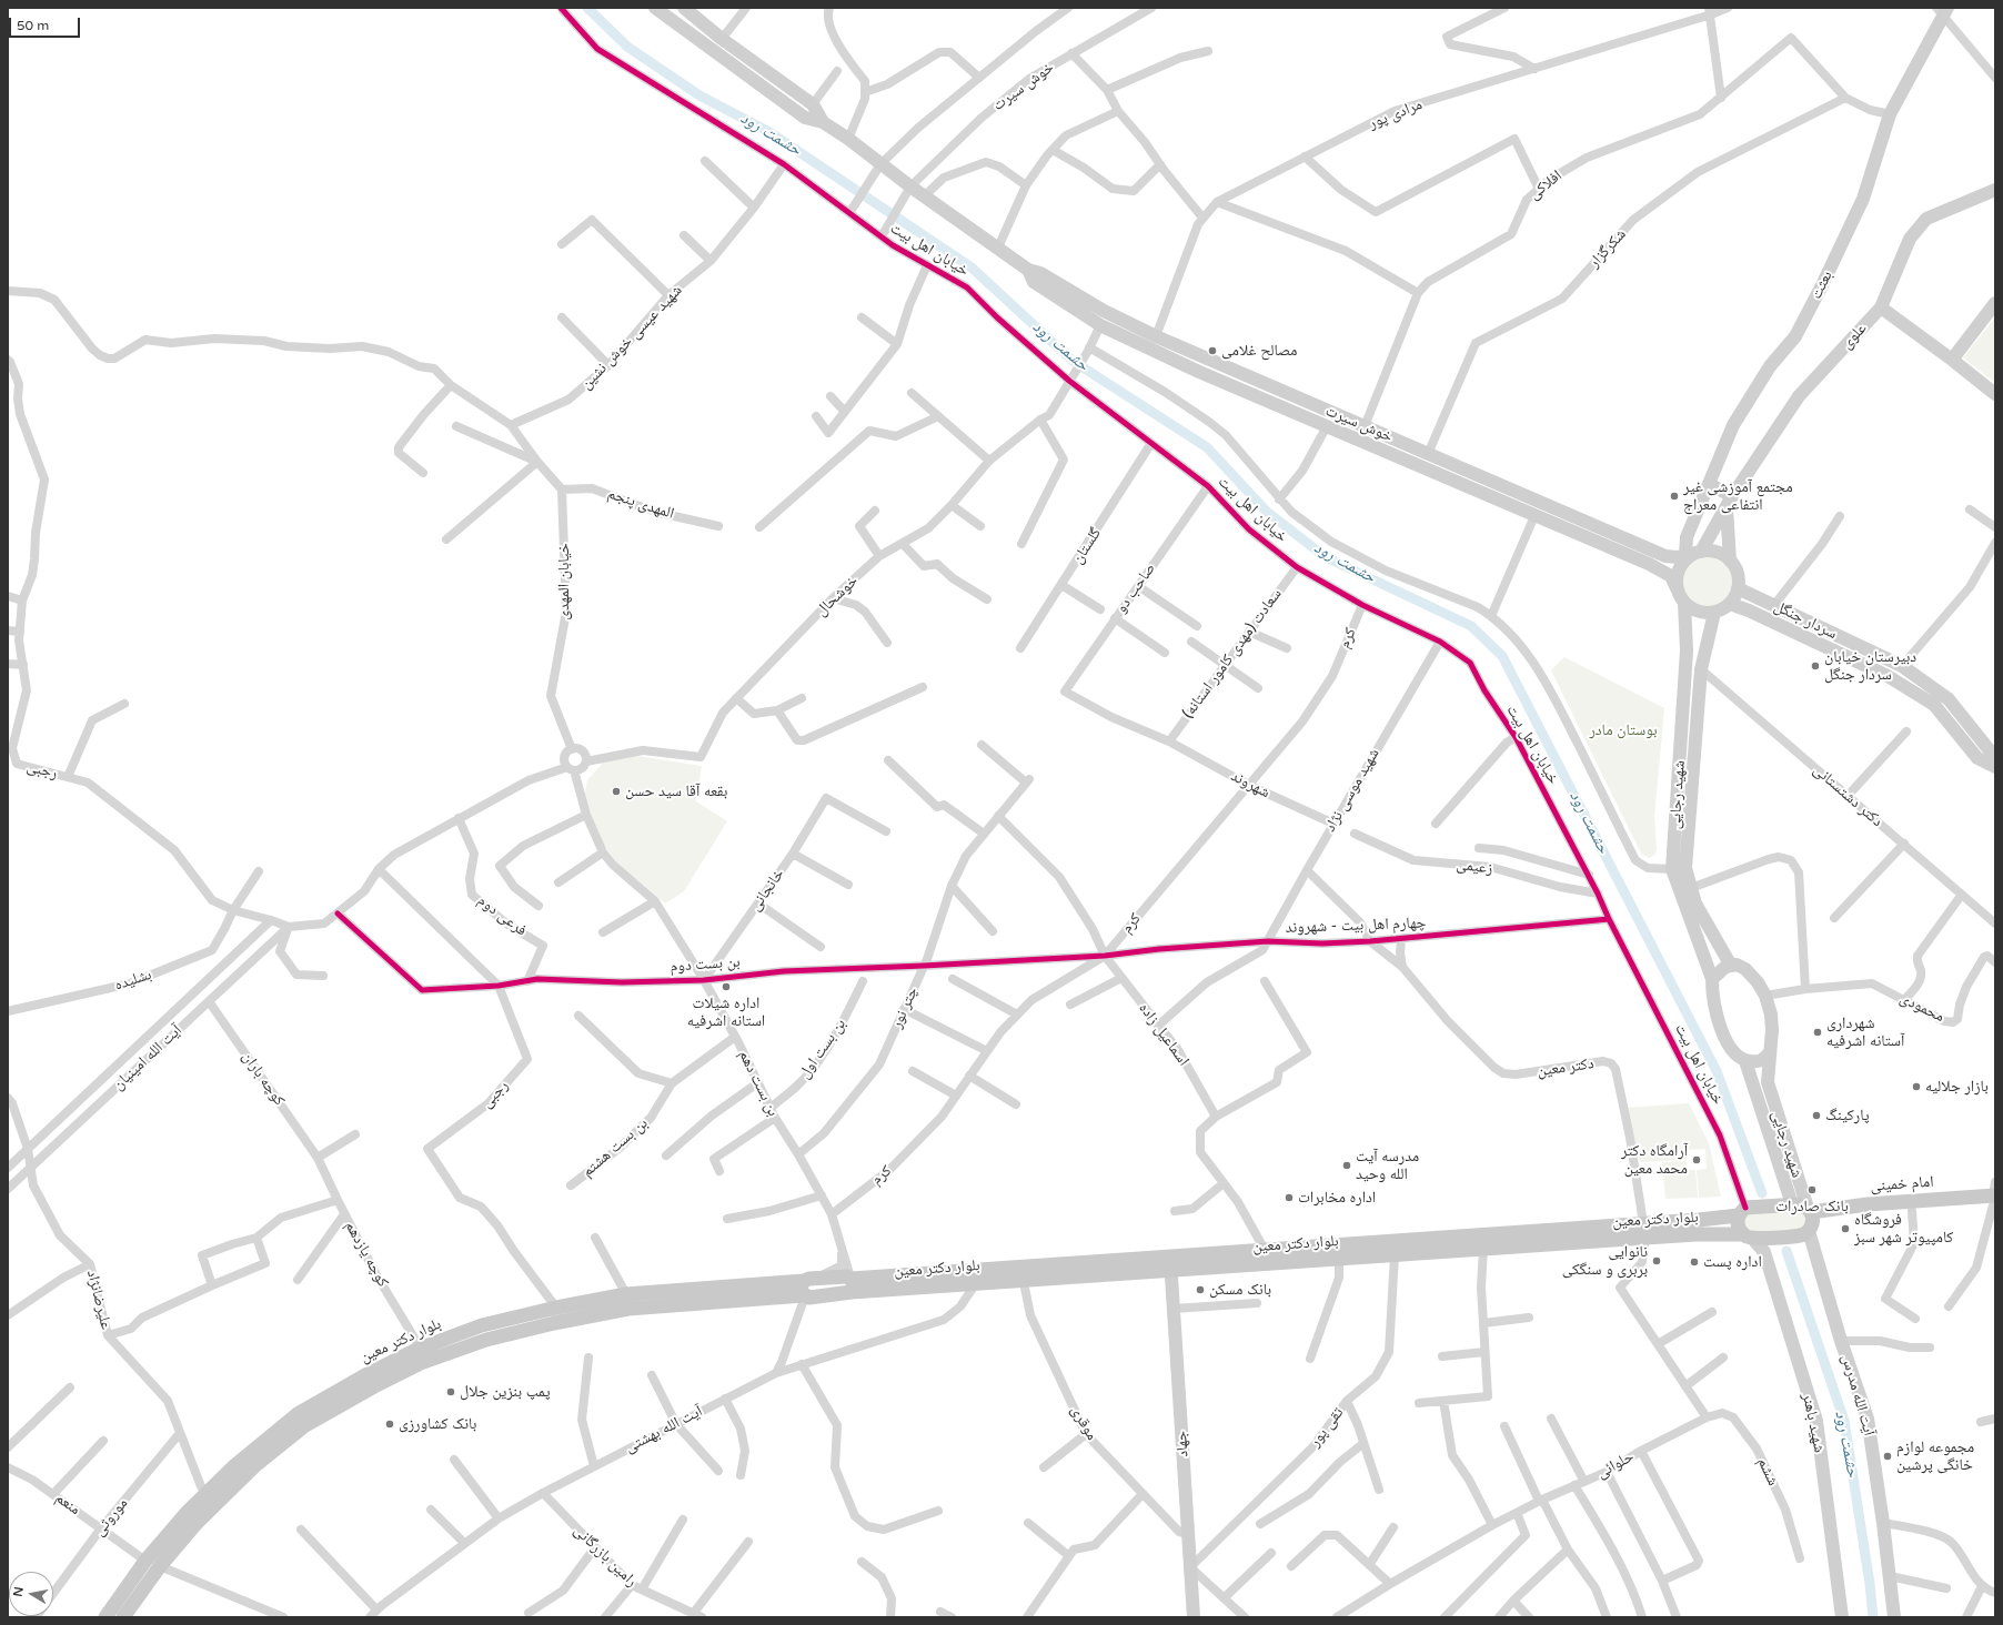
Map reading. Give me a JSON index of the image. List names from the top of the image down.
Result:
{
  "streets": {
    "main road": [
      "خوش سیرت",
      "بعثت",
      "علوی",
      "سردار جنگل",
      "شهید رجایی",
      "امام خمینی",
      "بلوار دکتر معین",
      "آیت الله مدرس",
      "شهید باهنر",
      "جهاد"
    ],
    "street": [
      "مرادی پور",
      "افلاکی",
      "شکرگزار",
      "خیابان اهل بیت",
      "شهید عیسی خوش نشین",
      "المهدی پنجم",
      "گلستان",
      "خيابان المهدی",
      "صاحب دو",
      "خوشحال",
      "کرم",
      "سعادت (مهدی کامور استانه)",
      "رجبی",
      "شهروند",
      "شهید موسی نژاد",
      "دکتر دشتستانی",
      "زعیمی",
      "خانجانی",
      "فرعی دوم",
      "چهارم اهل بیت - شهروند",
      "بن بست دوم",
      "بشلیده",
      "چتر نور",
      "محمودی",
      "اسماعیل زاده",
      "بن بست اول",
      "آیت الله امینیان",
      "دکتر معین",
      "کوچه باران",
      "بن بست دهم",
      "بن بست هشتم",
      "کوچه یازدهم",
      "علیرضانژاد",
      "موقری",
      "تقی پور",
      "آیت الله بهشتی",
      "حلوائی",
      "ششم",
      "منعم",
      "موروثی",
      "رامین بازرگانی"
    ]
  },
  "crossings": [
    ["خوش سیرت", "مرادی پور"],
    ["خوش سیرت", "افلاکی"],
    ["خوش سیرت", "شکرگزار"],
    ["خوش سیرت", "بعثت"],
    ["خوش سیرت", "علوی"],
    ["خوش سیرت", "خوشحال"],
    ["خوش سیرت", "سردار جنگل"],
    ["خوش سیرت", "شهید رجایی"],
    ["افلاکی", "شکرگزار"],
    ["خیابان اهل بیت", "شهید عیسی خوش نشین"],
    ["خیابان اهل بیت", "گلستان"],
    ["خیابان اهل بیت", "صاحب دو"],
    ["خیابان اهل بیت", "خوشحال"],
    ["خیابان اهل بیت", "کرم"],
    ["خیابان اهل بیت", "سعادت (مهدی کامور استانه)"],
    ["خیابان اهل بیت", "شهید موسی نژاد"],
    ["خیابان اهل بیت", "زعیمی"],
    ["خیابان اهل بیت", "چهارم اهل بیت - شهروند"],
    ["خیابان اهل بیت", "بلوار دکتر معین"],
    ["بعثت", "علوی"],
    ["بعثت", "سردار جنگل"],
    ["بعثت", "شهید رجایی"],
    ["علوی", "سردار جنگل"],
    ["علوی", "شهید رجایی"],
    ["المهدی پنجم", "خيابان المهدی"],
    ["خيابان المهدی", "خوشحال"],
    ["خيابان المهدی", "رجبی"],
    ["خيابان المهدی", "بن بست دهم"],
    ["صاحب دو", "شهروند"],
    ["خوشحال", "رجبی"],
    ["خوشحال", "بن بست دهم"],
    ["سردار جنگل", "شهید رجایی"],
    ["کرم", "شهروند"],
    ["کرم", "چهارم اهل بیت - شهروند"],
    ["کرم", "بن بست دوم"],
    ["کرم", "اسماعیل زاده"],
    ["کرم", "بن بست دهم"],
    ["سعادت (مهدی کامور استانه)", "شهروند"],
    ["رجبی", "فرعی دوم"],
    ["رجبی", "بن بست دوم"],
    ["رجبی", "بشلیده"],
    ["رجبی", "آیت الله امینیان"],
    ["رجبی", "بن بست دهم"],
    ["رجبی", "بلوار دکتر معین"],
    ["شهروند", "شهید موسی نژاد"],
    ["شهید موسی نژاد", "چهارم اهل بیت - شهروند"],
    ["شهید موسی نژاد", "اسماعیل زاده"],
    ["شهید رجایی", "دکتر دشتستانی"],
    ["شهید رجایی", "محمودی"],
    ["شهید رجایی", "امام خمینی"],
    ["شهید رجایی", "بلوار دکتر معین"],
    ["شهید رجایی", "آیت الله مدرس"],
    ["خانجانی", "بن بست دوم"],
    ["خانجانی", "بن بست دهم"],
    ["فرعی دوم", "بن بست دوم"],
    ["چهارم اهل بیت - شهروند", "بن بست دوم"],
    ["چهارم اهل بیت - شهروند", "اسماعیل زاده"],
    ["چهارم اهل بیت - شهروند", "دکتر معین"],
    ["بن بست دوم", "چتر نور"],
    ["بن بست دوم", "اسماعیل زاده"],
    ["بن بست دوم", "بن بست دهم"],
    ["چتر نور", "اسماعیل زاده"],
    ["چتر نور", "بن بست دهم"],
    ["بن بست اول", "بن بست دهم"],
    ["آیت الله امینیان", "کوچه باران"],
    ["آیت الله امینیان", "علیرضانژاد"],
    ["دکتر معین", "بلوار دکتر معین"],
    ["کوچه باران", "کوچه یازدهم"],
    ["بن بست دهم", "بن بست هشتم"],
    ["بن بست دهم", "بلوار دکتر معین"],
    ["امام خمینی", "بلوار دکتر معین"],
    ["امام خمینی", "آیت الله مدرس"],
    ["بلوار دکتر معین", "کوچه یازدهم"],
    ["بلوار دکتر معین", "علیرضانژاد"],
    ["بلوار دکتر معین", "آیت الله مدرس"],
    ["بلوار دکتر معین", "موقری"],
    ["بلوار دکتر معین", "شهید باهنر"],
    ["بلوار دکتر معین", "تقی پور"],
    ["بلوار دکتر معین", "آیت الله بهشتی"],
    ["بلوار دکتر معین", "جهاد"],
    ["بلوار دکتر معین", "منعم"],
    ["علیرضانژاد", "موروثی"],
    ["موقری", "جهاد"],
    ["تقی پور", "جهاد"],
    ["آیت الله بهشتی", "رامین بازرگانی"],
    ["حلوائی", "ششم"],
    ["منعم", "موروثی"]
  ],
  "water": ["حشمت رود"],
  "parks": ["بوستان مادر"],
  "places": [
    "مصالح غلامی",
    "مجتمع آموزشی غیر انتفاعی معراج",
    "دبیرستان خیابان سردار جنگل",
    "بقعه آقا سید حسن",
    "اداره شیلات استانه اشرفیه",
    "شهرداری آستانه اشرفیه",
    "بازار جلالیه",
    "پارکینگ",
    "آرامگاه دکتر محمد معین",
    "مدرسه آیت الله وحید",
    "بانک صادرات",
    "اداره مخابرات",
    "فروشگاه کامپیوتر شهر سبز",
    "نانوایی بربری و سنگکی",
    "اداره پست",
    "بانک مسکن",
    "پمپ بنزین جلال",
    "بانک کشاورزی",
    "مجموعه لوازم خانگی پرشین"
  ],
  "scale_bar": "50 m",
  "north": "left"
}
